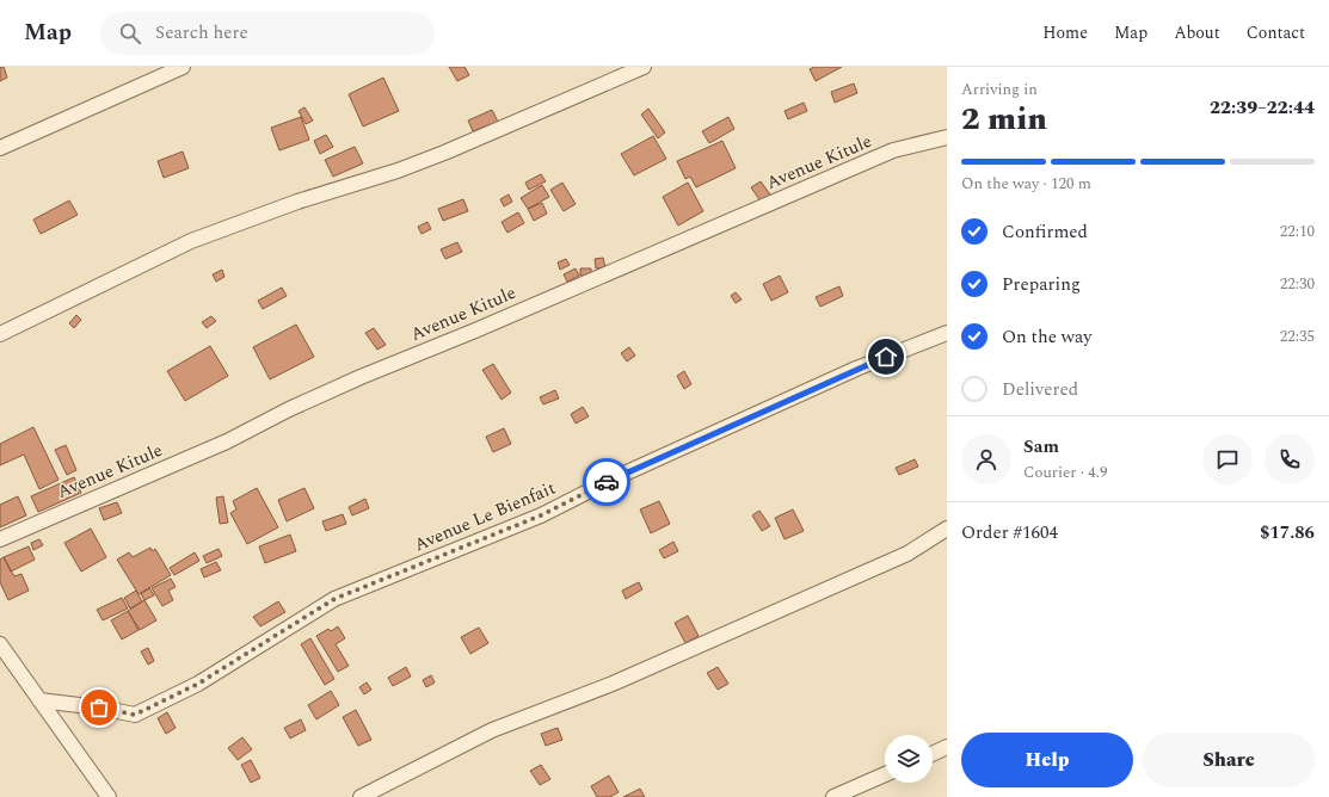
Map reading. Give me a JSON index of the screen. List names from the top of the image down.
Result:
{
  "streets": {
    "street": ["Avenue Kitule", "Avenue Le Bienfait"]
  },
  "page": {
    "header": "Map",
    "search": "Search here",
    "nav": [
      "Home",
      "Map",
      "About",
      "Contact"
    ],
    "heading": ["2 min", "Arriving in", "22:39–22:44"],
    "panel": [
      "Sam",
      "Courier · 4.9",
      "Order #1604",
      "$17.86"
    ],
    "bar": "On the way · 120 m",
    "list": [
      ["Confirmed", "22:10"],
      ["Preparing", "22:30"],
      ["On the way", "22:35"],
      "Delivered"
    ],
    "buttons": ["Help", "Share"]
  }
}
